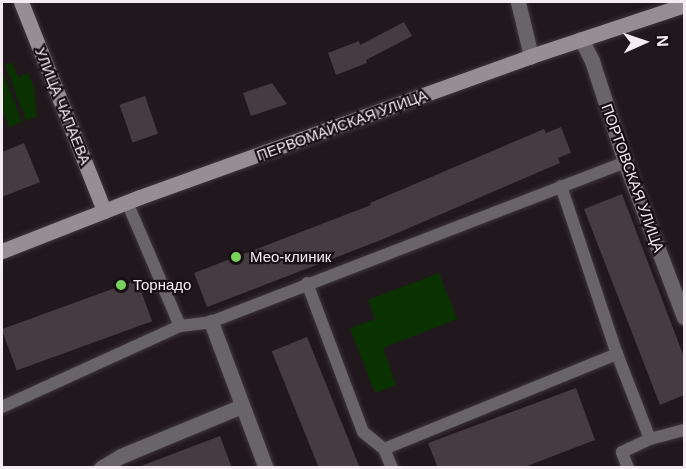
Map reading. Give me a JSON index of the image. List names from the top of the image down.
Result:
{
  "streets": {
    "main road": ["УЛИЦА ЧАПАЕВА", "ПЕРВОМАЙСКАЯ УЛИЦА"],
    "street": ["ПОРТОВСКАЯ УЛИЦА"]
  },
  "crossings": [
    ["УЛИЦА ЧАПАЕВА", "ПЕРВОМАЙСКАЯ УЛИЦА"],
    ["ПЕРВОМАЙСКАЯ УЛИЦА", "ПОРТОВСКАЯ УЛИЦА"]
  ],
  "places": ["Мео-клиник", "Торнадо"],
  "north": "right"
}
